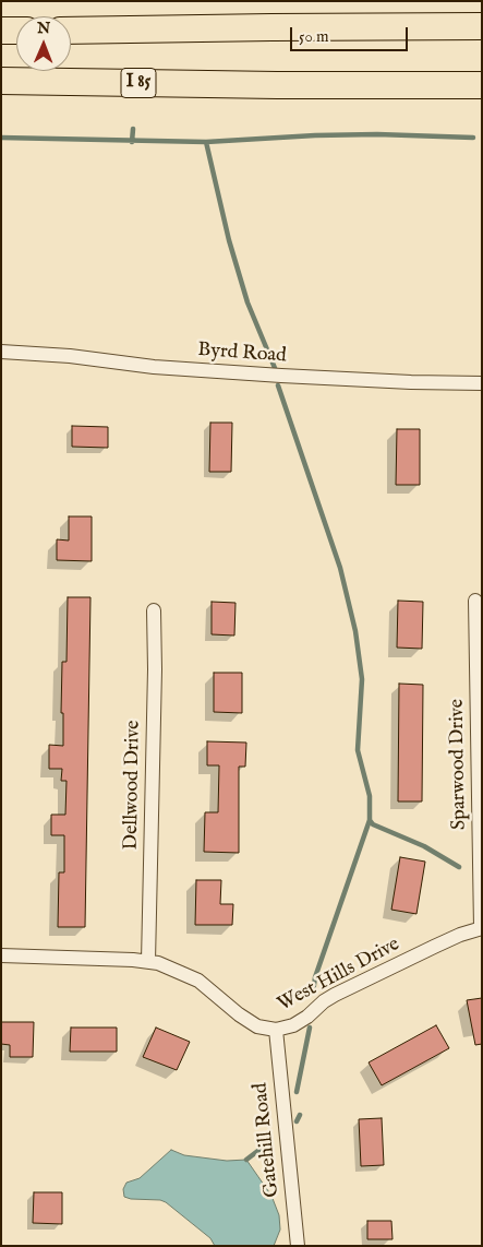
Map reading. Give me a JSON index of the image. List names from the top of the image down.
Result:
{
  "streets": {
    "highway": ["I 85"],
    "street": [
      "Byrd Road",
      "Sparwood Drive",
      "Dellwood Drive",
      "West Hills Drive",
      "Gatehill Road"
    ]
  },
  "crossings": [
    ["Sparwood Drive", "West Hills Drive"],
    ["Dellwood Drive", "West Hills Drive"],
    ["West Hills Drive", "Gatehill Road"]
  ],
  "scale_bar": "50 m",
  "north": "top"
}
